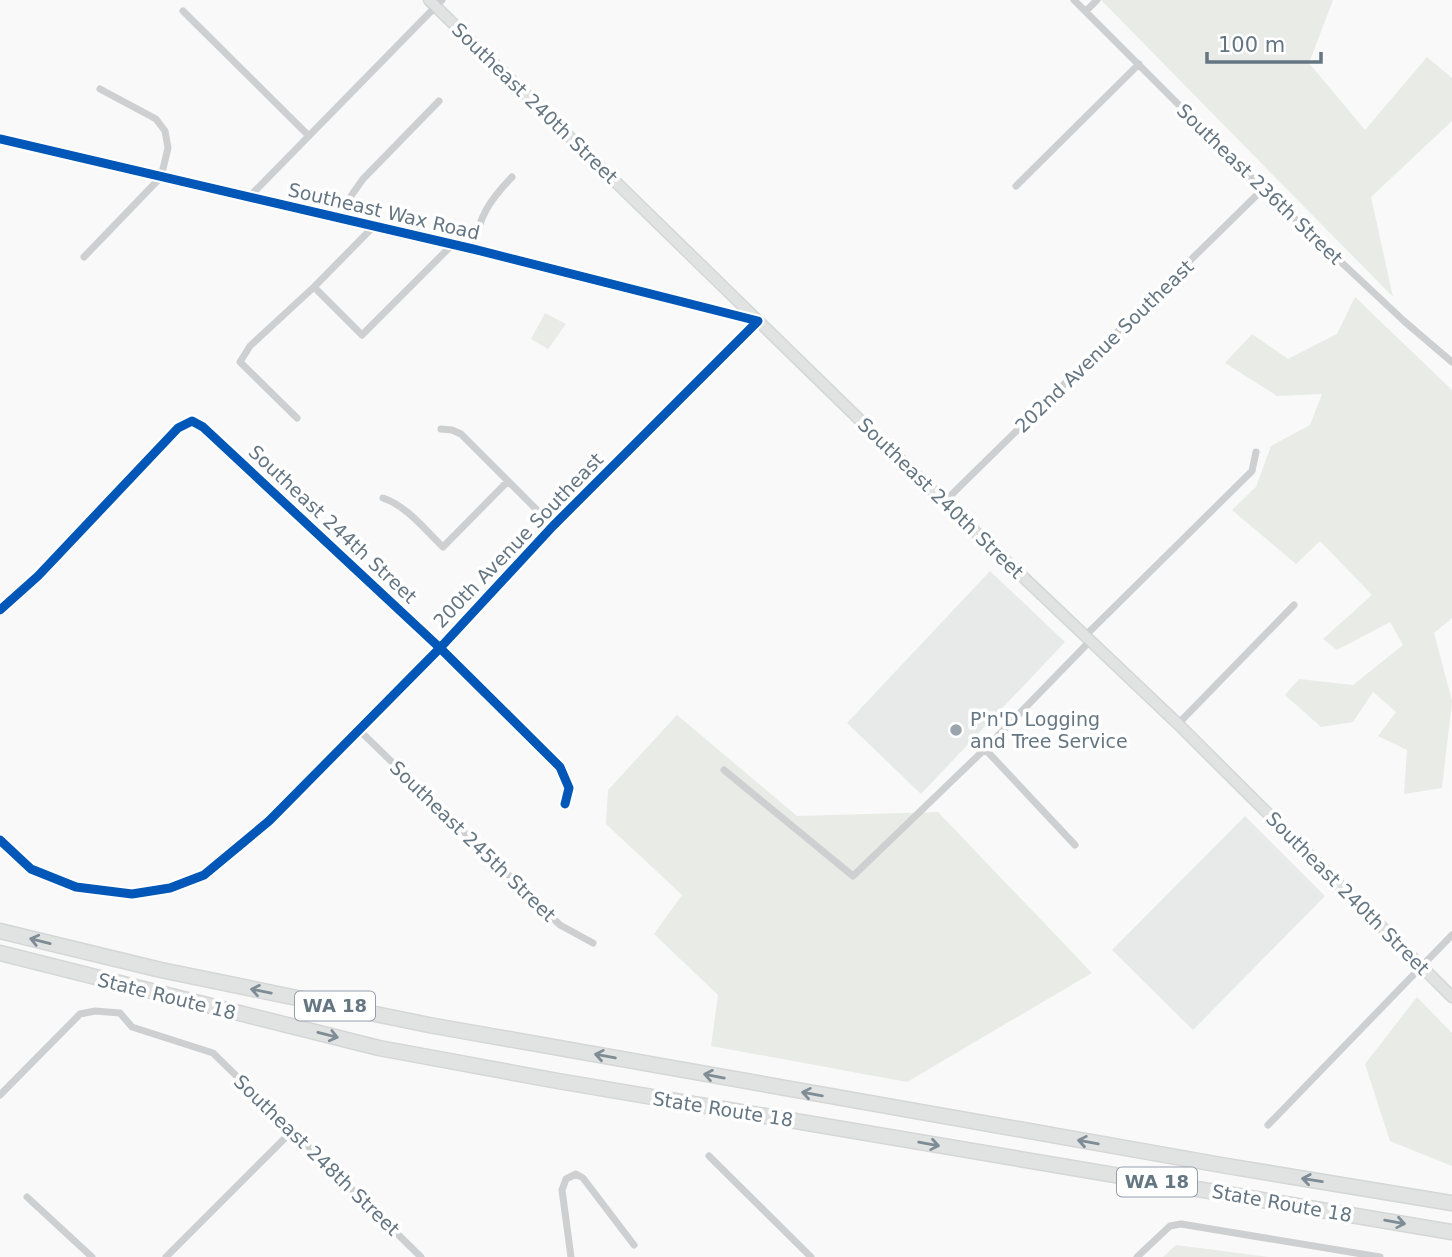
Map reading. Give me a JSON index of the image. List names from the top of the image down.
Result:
{
  "streets": {
    "highway": ["State Route 18", "WA 18"],
    "main road": ["Southeast 240th Street"],
    "street": [
      "Southeast 236th Street",
      "Southeast Wax Road",
      "202nd Avenue Southeast",
      "Southeast 244th Street",
      "200th Avenue Southeast",
      "Southeast 245th Street",
      "Southeast 248th Street"
    ]
  },
  "crossings": [
    ["Southeast 240th Street", "Southeast Wax Road"],
    ["Southeast 240th Street", "202nd Avenue Southeast"],
    ["Southeast 240th Street", "200th Avenue Southeast"],
    ["Southeast 236th Street", "202nd Avenue Southeast"],
    ["Southeast Wax Road", "200th Avenue Southeast"],
    ["Southeast 244th Street", "200th Avenue Southeast"],
    ["200th Avenue Southeast", "Southeast 245th Street"]
  ],
  "places": ["P'n'D Logging and Tree Service"],
  "scale_bar": "100 m"
}
